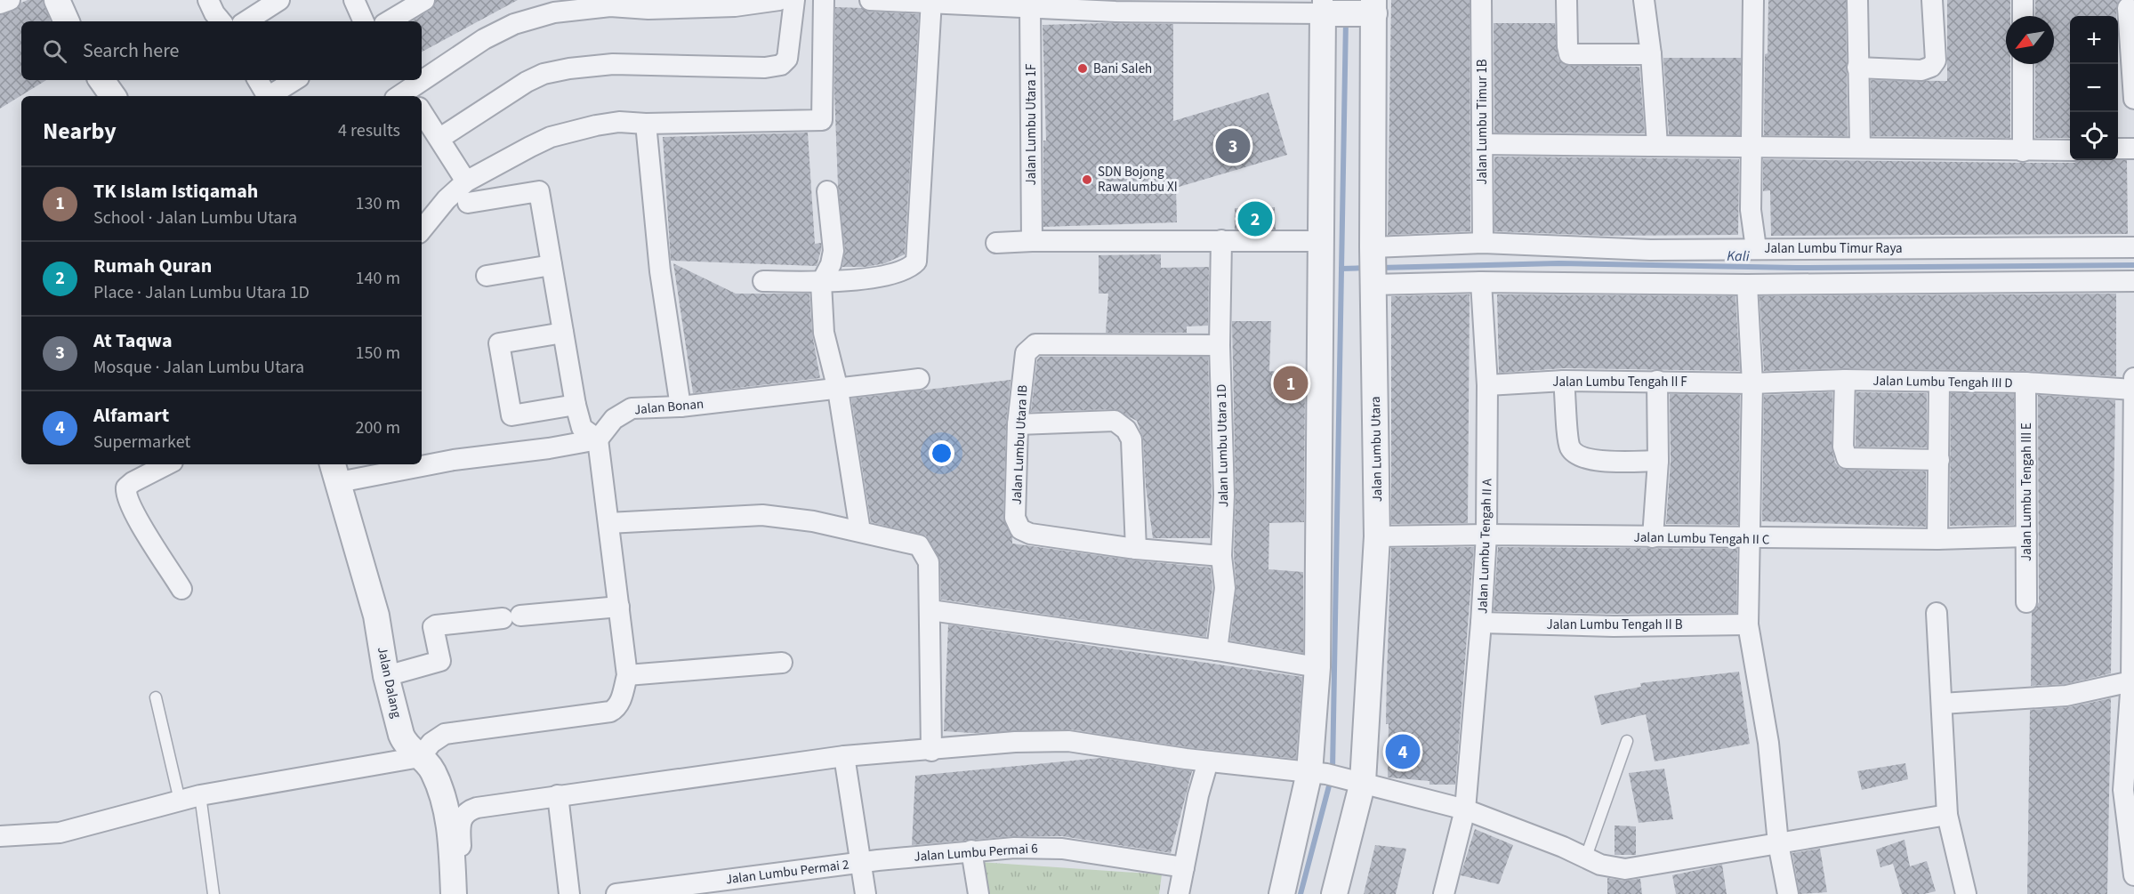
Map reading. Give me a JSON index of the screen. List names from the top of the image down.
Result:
{
  "streets": {
    "street": [
      "Jalan Lumbu Timur 1B",
      "Jalan Lumbu Utara 1F",
      "Jalan Lumbu Timur Raya",
      "Jalan Lumbu Tengah II F",
      "Jalan Lumbu Tengah III D",
      "Jalan Bonan",
      "Jalan Lumbu Utara IB",
      "Jalan Lumbu Utara 1D",
      "Jalan Lumbu Utara",
      "Jalan Lumbu Tengah III E",
      "Jalan Lumbu Tengah II C",
      "Jalan Lumbu Tengah II A",
      "Jalan Lumbu Tengah II B",
      "Jalan Dalang",
      "Jalan Lumbu Permai 6",
      "Jalan Lumbu Permai 2"
    ]
  },
  "crossings": [
    ["Jalan Lumbu Timur 1B", "Jalan Lumbu Timur Raya"],
    ["Jalan Lumbu Timur Raya", "Jalan Lumbu Utara"],
    ["Jalan Lumbu Tengah II F", "Jalan Lumbu Tengah III D"],
    ["Jalan Lumbu Tengah II F", "Jalan Lumbu Tengah II A"],
    ["Jalan Lumbu Tengah III D", "Jalan Lumbu Tengah III E"],
    ["Jalan Lumbu Utara IB", "Jalan Lumbu Utara 1D"],
    ["Jalan Lumbu Utara", "Jalan Lumbu Tengah II C"],
    ["Jalan Lumbu Tengah III E", "Jalan Lumbu Tengah II C"],
    ["Jalan Lumbu Tengah II C", "Jalan Lumbu Tengah II A"],
    ["Jalan Lumbu Tengah II A", "Jalan Lumbu Tengah II B"],
    ["Jalan Lumbu Permai 6", "Jalan Lumbu Permai 2"]
  ],
  "water": ["Kali"],
  "places": ["Bani Saleh", "SDN Bojong Rawalumbu XI"],
  "north": "bottom left",
  "page": {
    "map_buttons": ["+", "−"],
    "search": "Search here",
    "heading": ["Nearby", "4 results"],
    "pins": [
      "3",
      "2",
      "1",
      "4"
    ],
    "list": [
      {
        "mark": "1",
        "name": "TK Islam Istiqamah",
        "note": "School · Jalan Lumbu Utara",
        "value": "130 m"
      },
      {
        "mark": "2",
        "name": "Rumah Quran",
        "note": "Place · Jalan Lumbu Utara 1D",
        "value": "140 m"
      },
      {
        "mark": "3",
        "name": "At Taqwa",
        "note": "Mosque · Jalan Lumbu Utara",
        "value": "150 m"
      },
      {
        "mark": "4",
        "name": "Alfamart",
        "note": "Supermarket",
        "value": "200 m"
      }
    ]
  }
}
